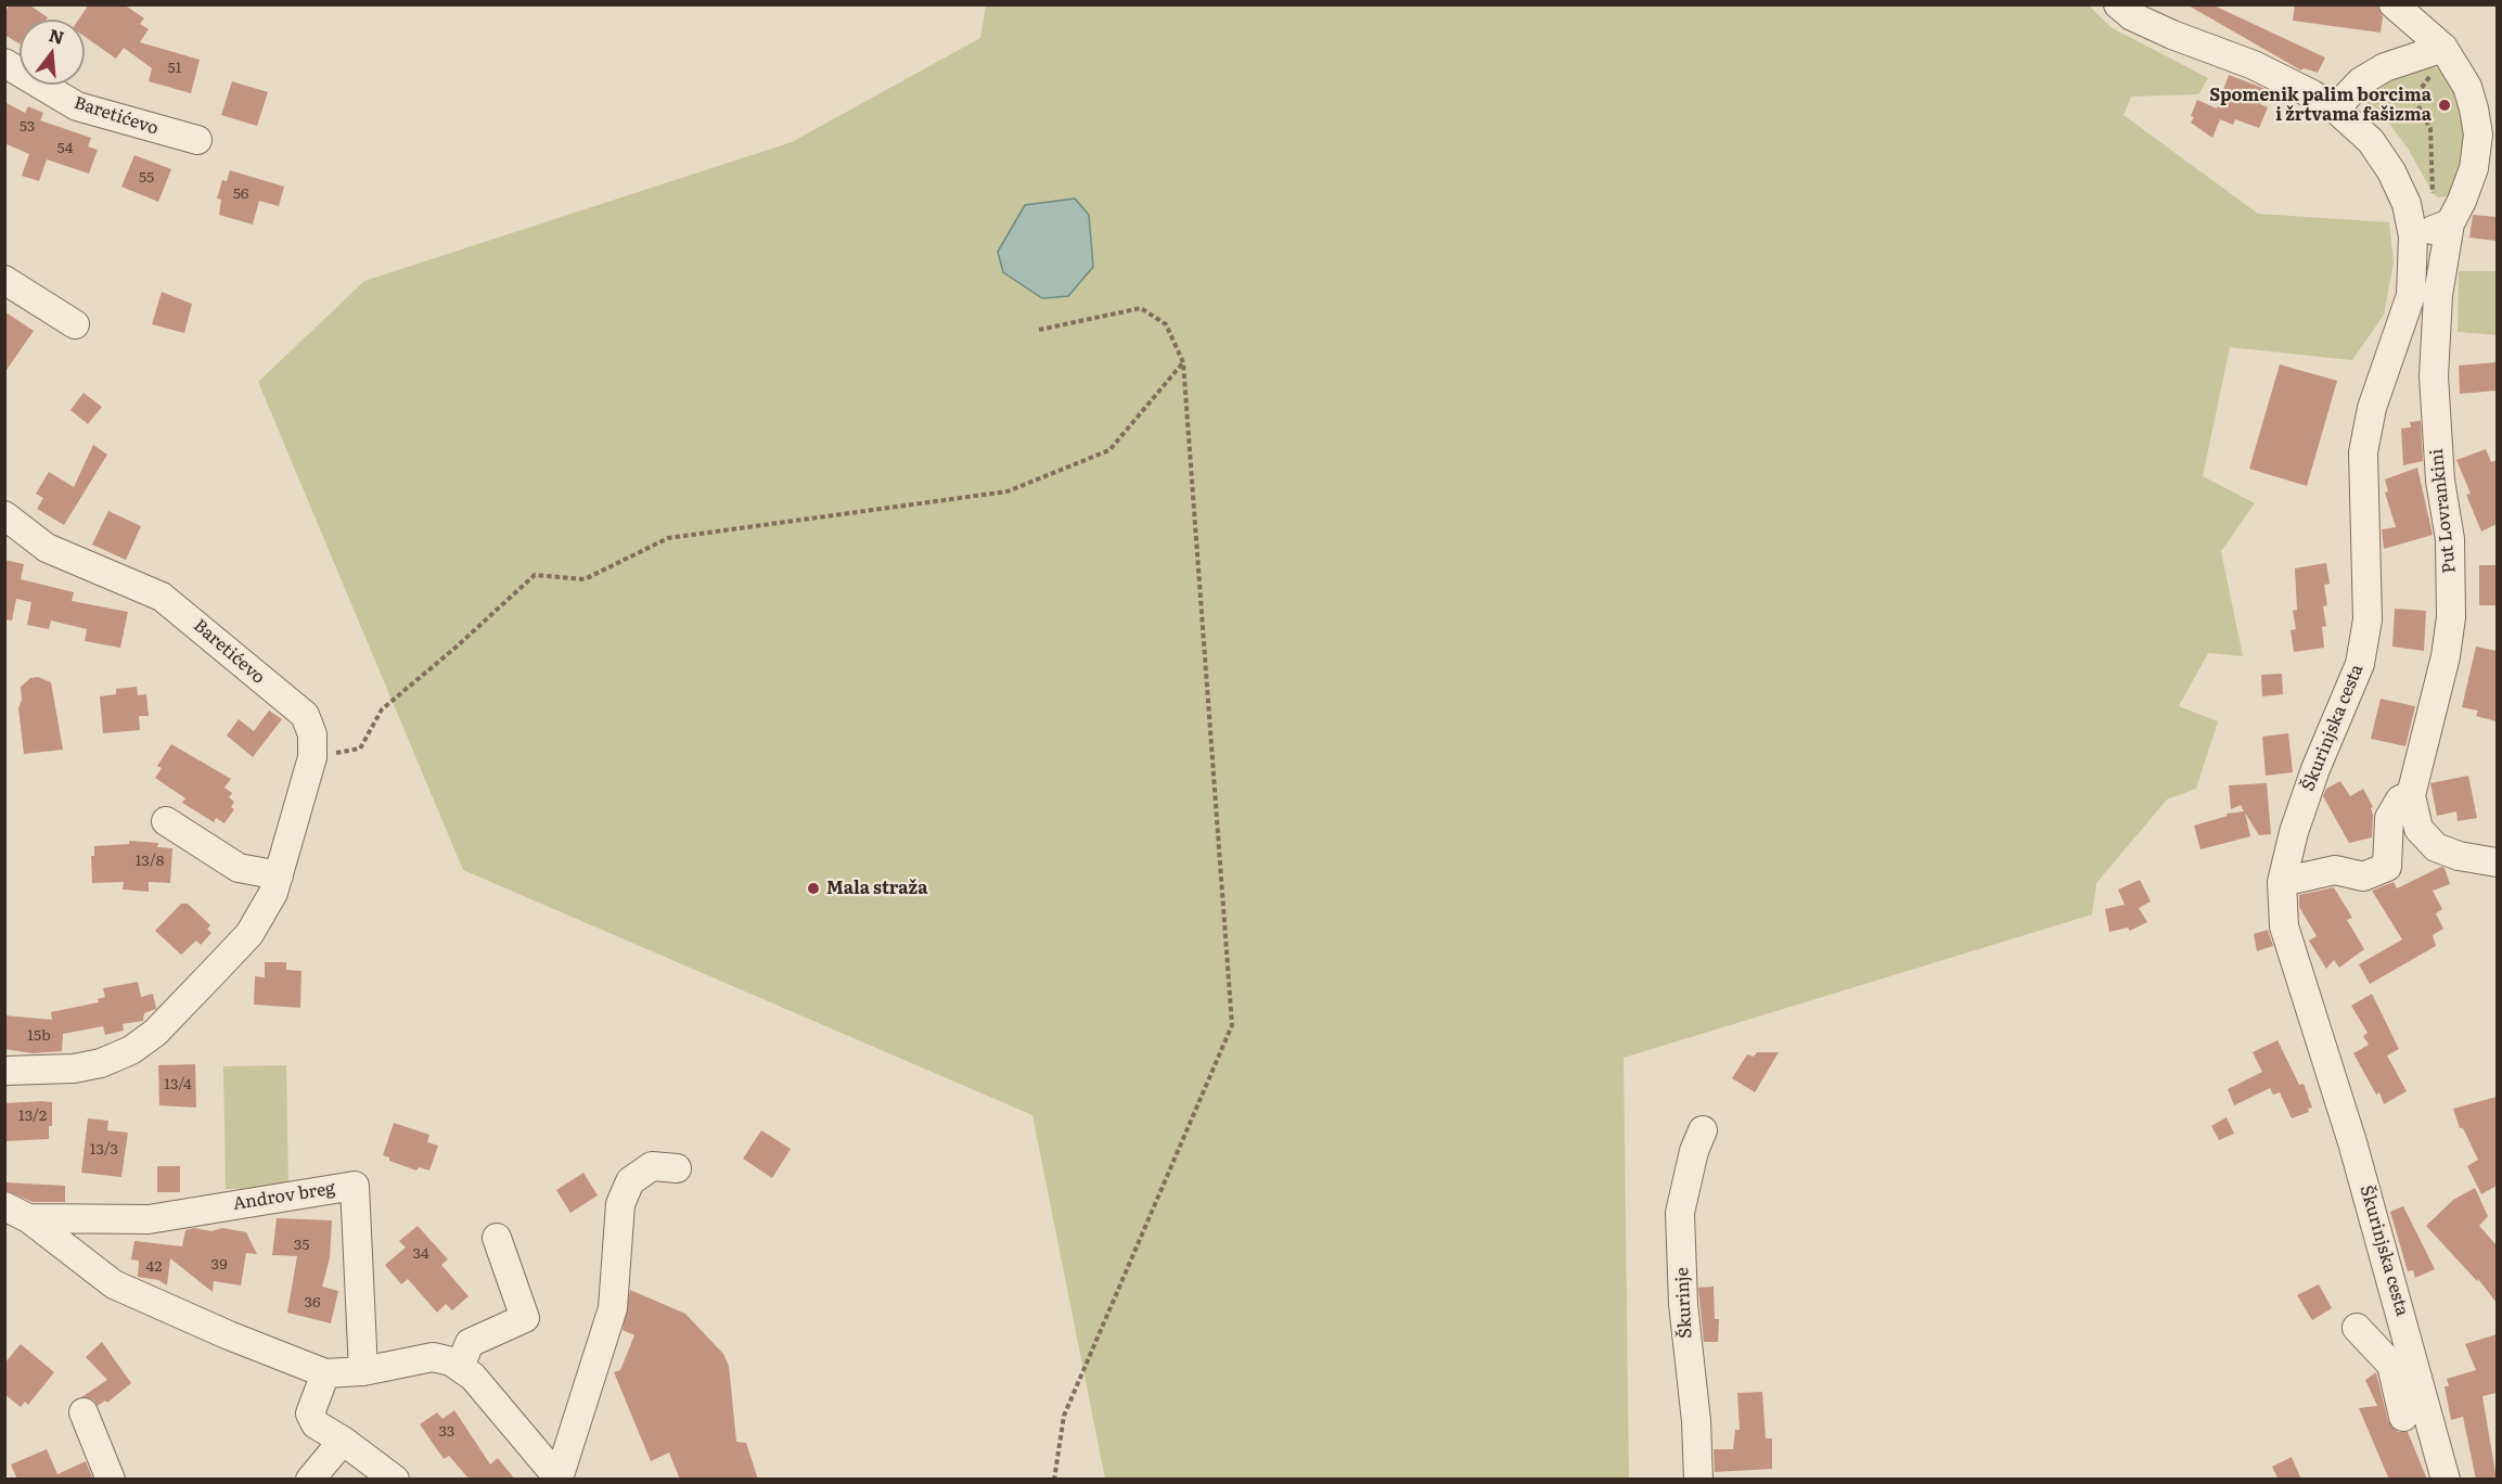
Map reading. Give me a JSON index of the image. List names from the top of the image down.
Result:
{
  "streets": {
    "street": [
      "Baretićevo",
      "Put Lovrankini",
      "Škurinjska cesta",
      "Androv breg",
      "Škurinje"
    ]
  },
  "crossings": [
    ["Put Lovrankini", "Škurinjska cesta"]
  ],
  "places": ["Spomenik palim borcima i žrtvama fašizma", "Mala straža"],
  "house_numbers": [
    "51",
    "53",
    "54",
    "55",
    "56",
    "13/8",
    "15b",
    "13/4",
    "13/2",
    "13/3",
    "35",
    "34",
    "39",
    "42",
    "36",
    "33"
  ],
  "north": "top"
}
